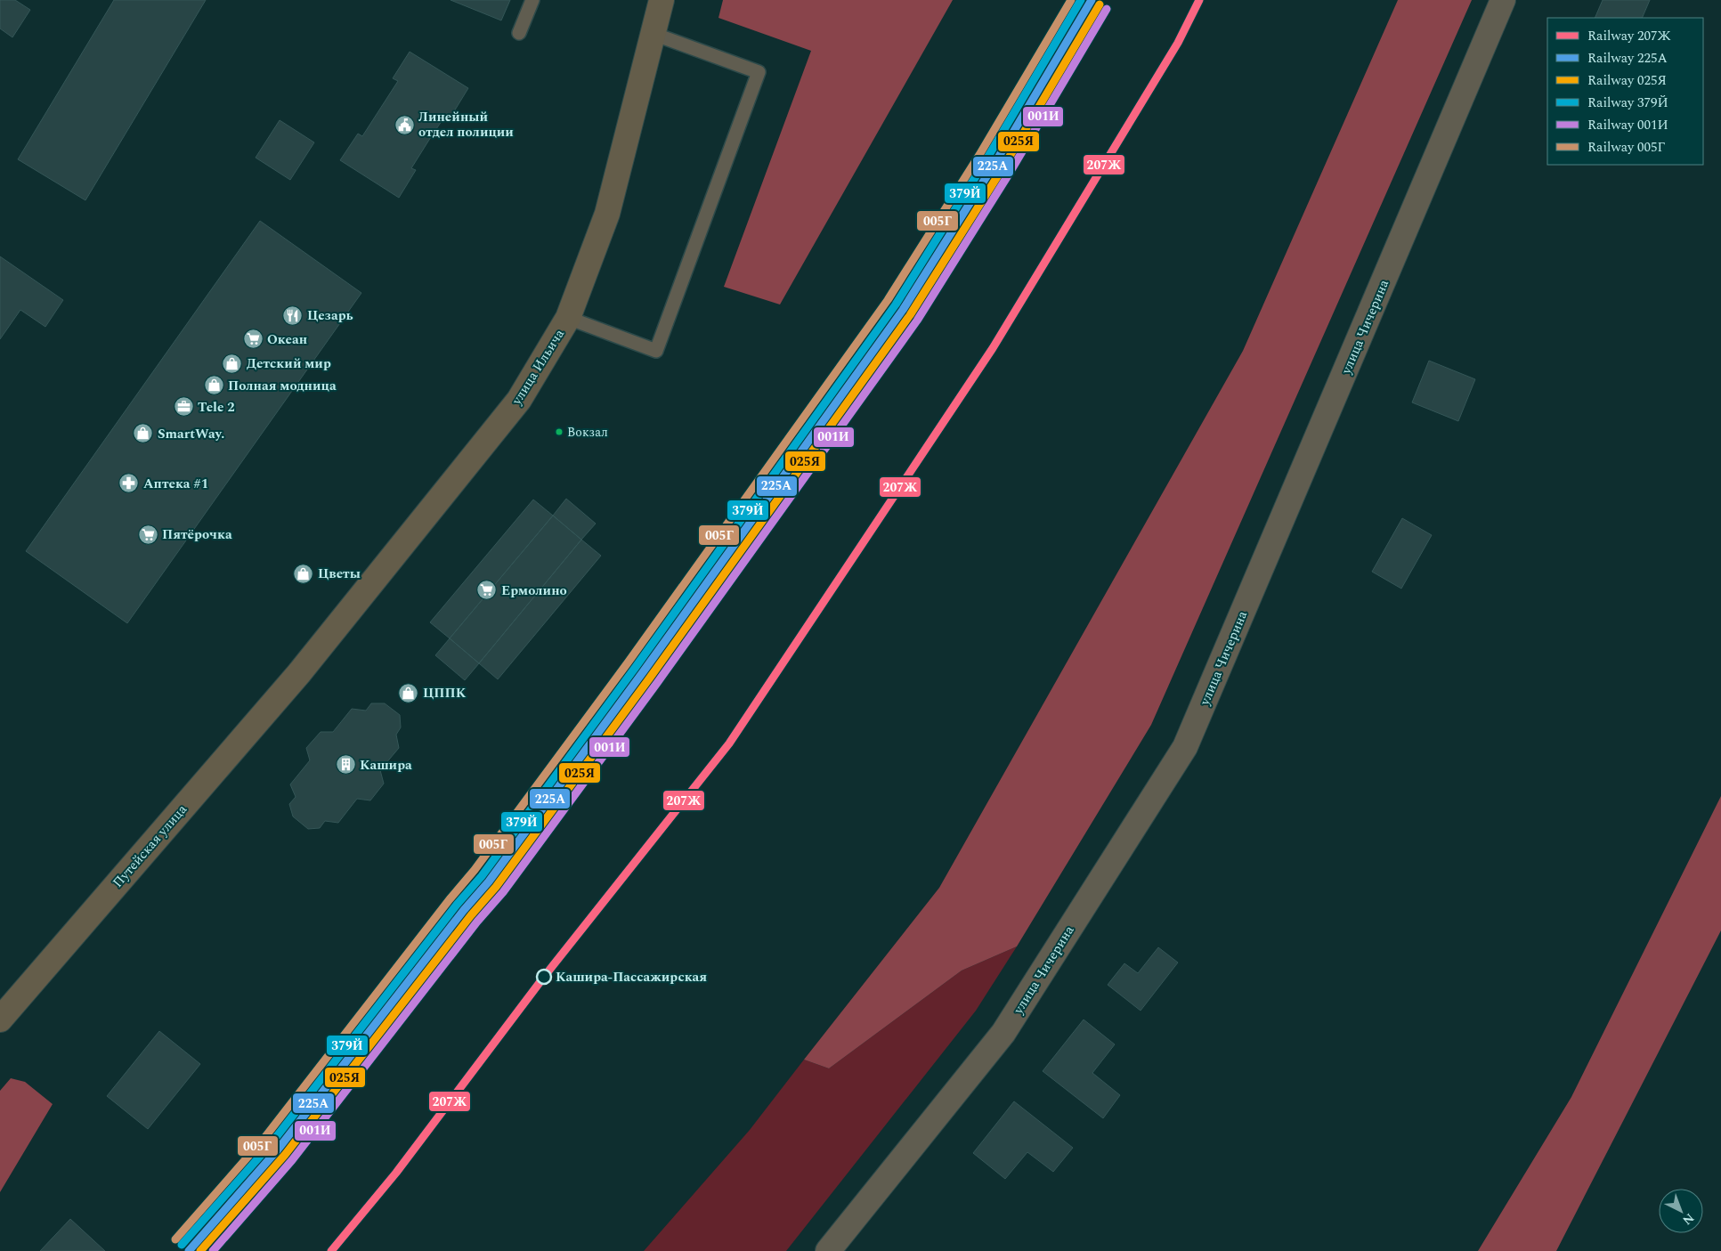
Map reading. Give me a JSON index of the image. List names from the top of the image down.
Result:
{
  "streets": {
    "main road": ["улица Ильича", "Путейская улица"],
    "street": ["улица Чичерина"]
  },
  "crossings": [
    ["улица Ильича", "Путейская улица"]
  ],
  "places": {
    "public building": ["Линейный отдел полиции"],
    "restaurant": ["Цезарь"],
    "supermarket": ["Океан", "Пятёрочка", "Ермолино"],
    "shop": [
      "Детский мир",
      "Полная модница",
      "SmartWay.",
      "Цветы",
      "ЦППК"
    ],
    "office": ["Tele 2"],
    "other": ["Вокзал", "Кашира-Пассажирская"],
    "pharmacy": ["Аптека #1"],
    "building": ["Кашира"]
  },
  "lines": [
    "rail line 207Ж",
    "rail line 225А",
    "rail line 379Й",
    "rail line 005Г",
    "rail line 025Я",
    "rail line 001И"
  ],
  "legend": [
    "Railway 207Ж",
    "Railway 225А",
    "Railway 025Я",
    "Railway 379Й",
    "Railway 001И",
    "Railway 005Г"
  ],
  "north": "bottom right"
}
